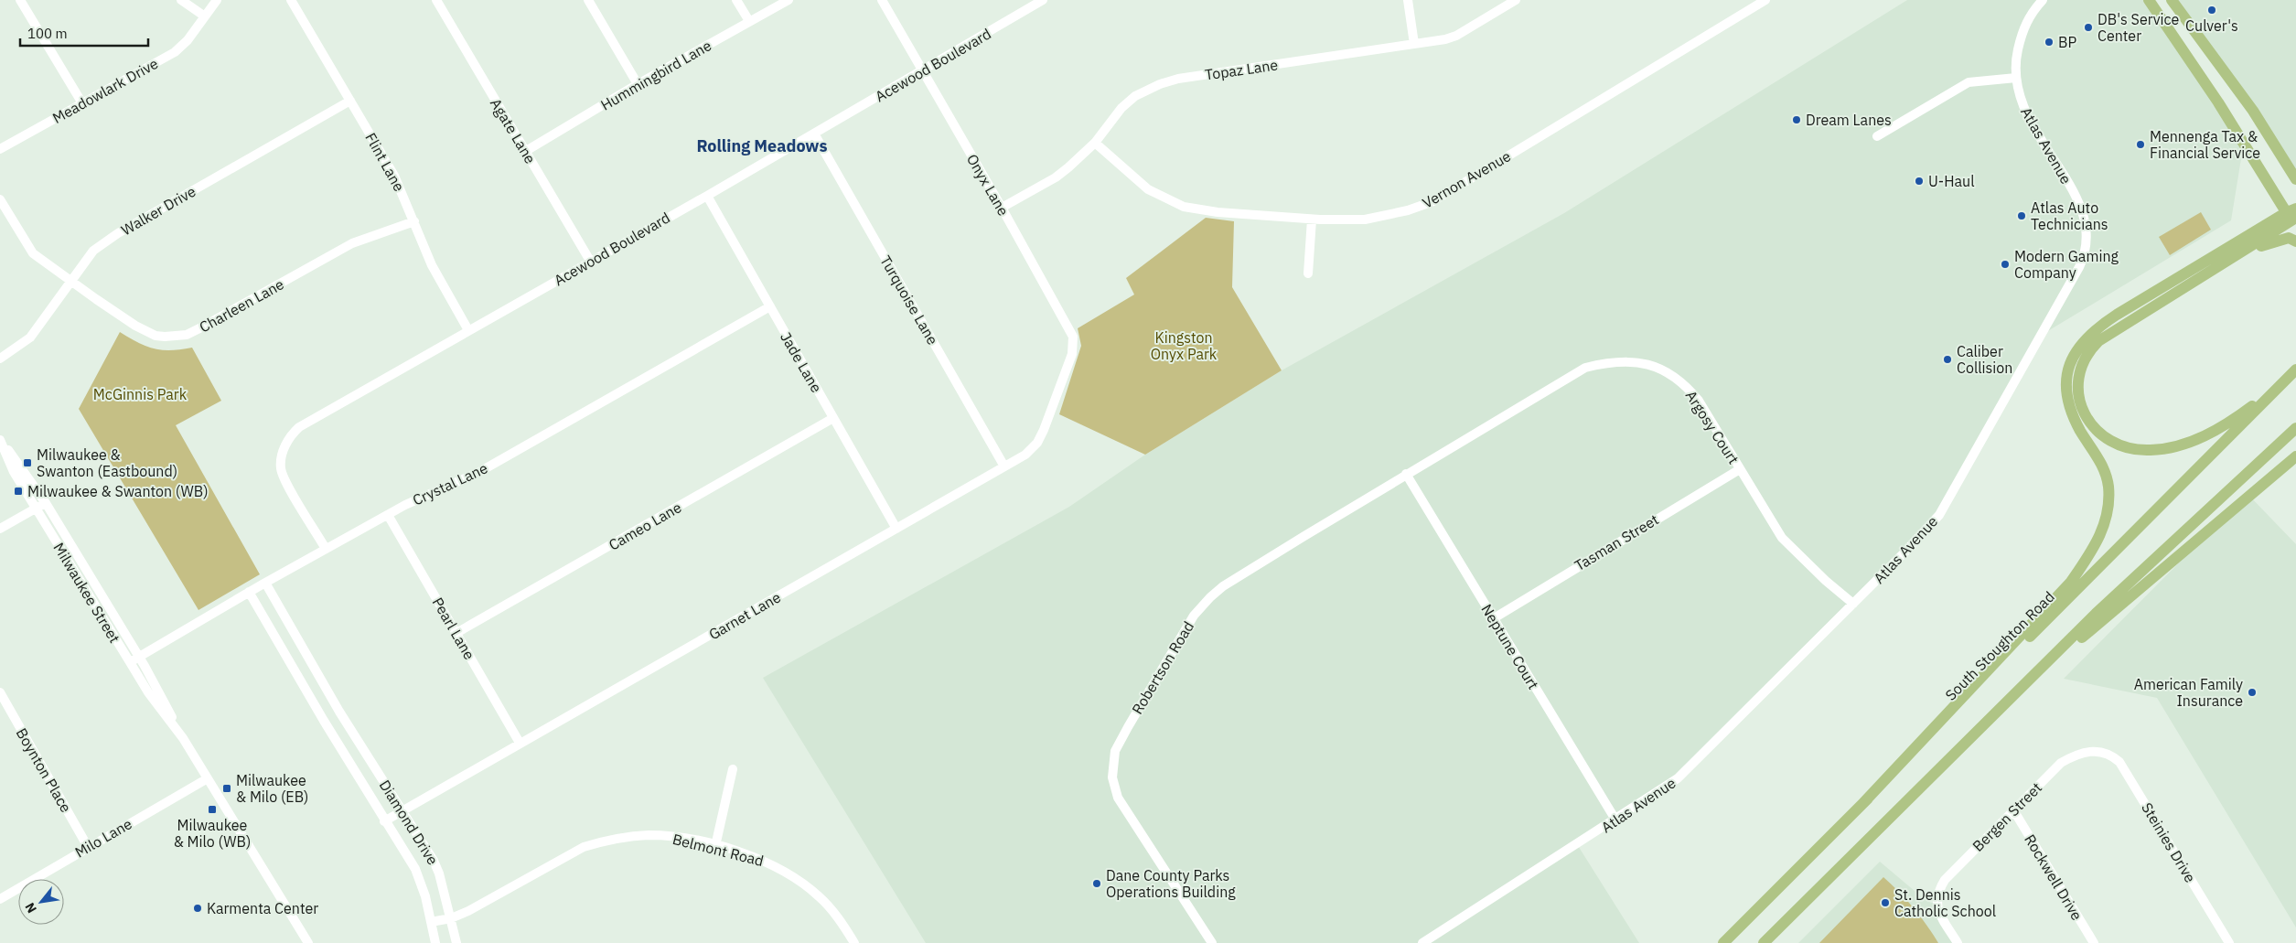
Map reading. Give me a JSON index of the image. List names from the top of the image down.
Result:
{
  "streets": {
    "main road": ["South Stoughton Road"],
    "street": [
      "Acewood Boulevard",
      "Topaz Lane",
      "Hummingbird Lane",
      "Meadowlark Drive",
      "Agate Lane",
      "Atlas Avenue",
      "Flint Lane",
      "Vernon Avenue",
      "Onyx Lane",
      "Walker Drive",
      "Turquoise Lane",
      "Charleen Lane",
      "Jade Lane",
      "Argosy Court",
      "Crystal Lane",
      "Cameo Lane",
      "Tasman Street",
      "Milwaukee Street",
      "Garnet Lane",
      "Pearl Lane",
      "Neptune Court",
      "Robertson Road",
      "Boynton Place",
      "Bergen Street",
      "Diamond Drive",
      "Milo Lane",
      "Steinies Drive",
      "Belmont Road",
      "Rockwell Drive"
    ]
  },
  "crossings": [
    ["Acewood Boulevard", "Agate Lane"],
    ["Acewood Boulevard", "Flint Lane"],
    ["Acewood Boulevard", "Onyx Lane"],
    ["Acewood Boulevard", "Turquoise Lane"],
    ["Acewood Boulevard", "Jade Lane"],
    ["Acewood Boulevard", "Crystal Lane"],
    ["Topaz Lane", "Vernon Avenue"],
    ["Topaz Lane", "Onyx Lane"],
    ["Hummingbird Lane", "Agate Lane"],
    ["Atlas Avenue", "Argosy Court"],
    ["Atlas Avenue", "Neptune Court"],
    ["Flint Lane", "Walker Drive"],
    ["Flint Lane", "Charleen Lane"],
    ["Onyx Lane", "Garnet Lane"],
    ["Walker Drive", "Charleen Lane"],
    ["Turquoise Lane", "Garnet Lane"],
    ["Jade Lane", "Crystal Lane"],
    ["Jade Lane", "Cameo Lane"],
    ["Jade Lane", "Garnet Lane"],
    ["Argosy Court", "Tasman Street"],
    ["Argosy Court", "Neptune Court"],
    ["Argosy Court", "Robertson Road"],
    ["Crystal Lane", "Milwaukee Street"],
    ["Crystal Lane", "Pearl Lane"],
    ["Crystal Lane", "Diamond Drive"],
    ["Cameo Lane", "Pearl Lane"],
    ["Tasman Street", "Neptune Court"],
    ["Milwaukee Street", "Milo Lane"],
    ["Garnet Lane", "Pearl Lane"],
    ["Garnet Lane", "Diamond Drive"],
    ["Neptune Court", "Robertson Road"],
    ["Boynton Place", "Milo Lane"],
    ["Bergen Street", "Steinies Drive"],
    ["Bergen Street", "Rockwell Drive"],
    ["Diamond Drive", "Belmont Road"]
  ],
  "districts": ["Rolling Meadows"],
  "parks": ["Kingston Onyx Park", "McGinnis Park"],
  "places": {
    "other": [
      "Culver's",
      "DB's Service Center",
      "BP",
      "Dream Lanes",
      "Mennenga Tax & Financial Service",
      "U-Haul",
      "Atlas Auto Technicians",
      "Modern Gaming Company",
      "Caliber Collision",
      "American Family Insurance",
      "Dane County Parks Operations Building",
      "St. Dennis Catholic School",
      "Karmenta Center"
    ],
    "transit": [
      "Milwaukee & Swanton (Eastbound)",
      "Milwaukee & Swanton (WB)",
      "Milwaukee & Milo (EB)",
      "Milwaukee & Milo (WB)"
    ]
  },
  "scale_bar": "100 m",
  "north": "bottom left"
}
